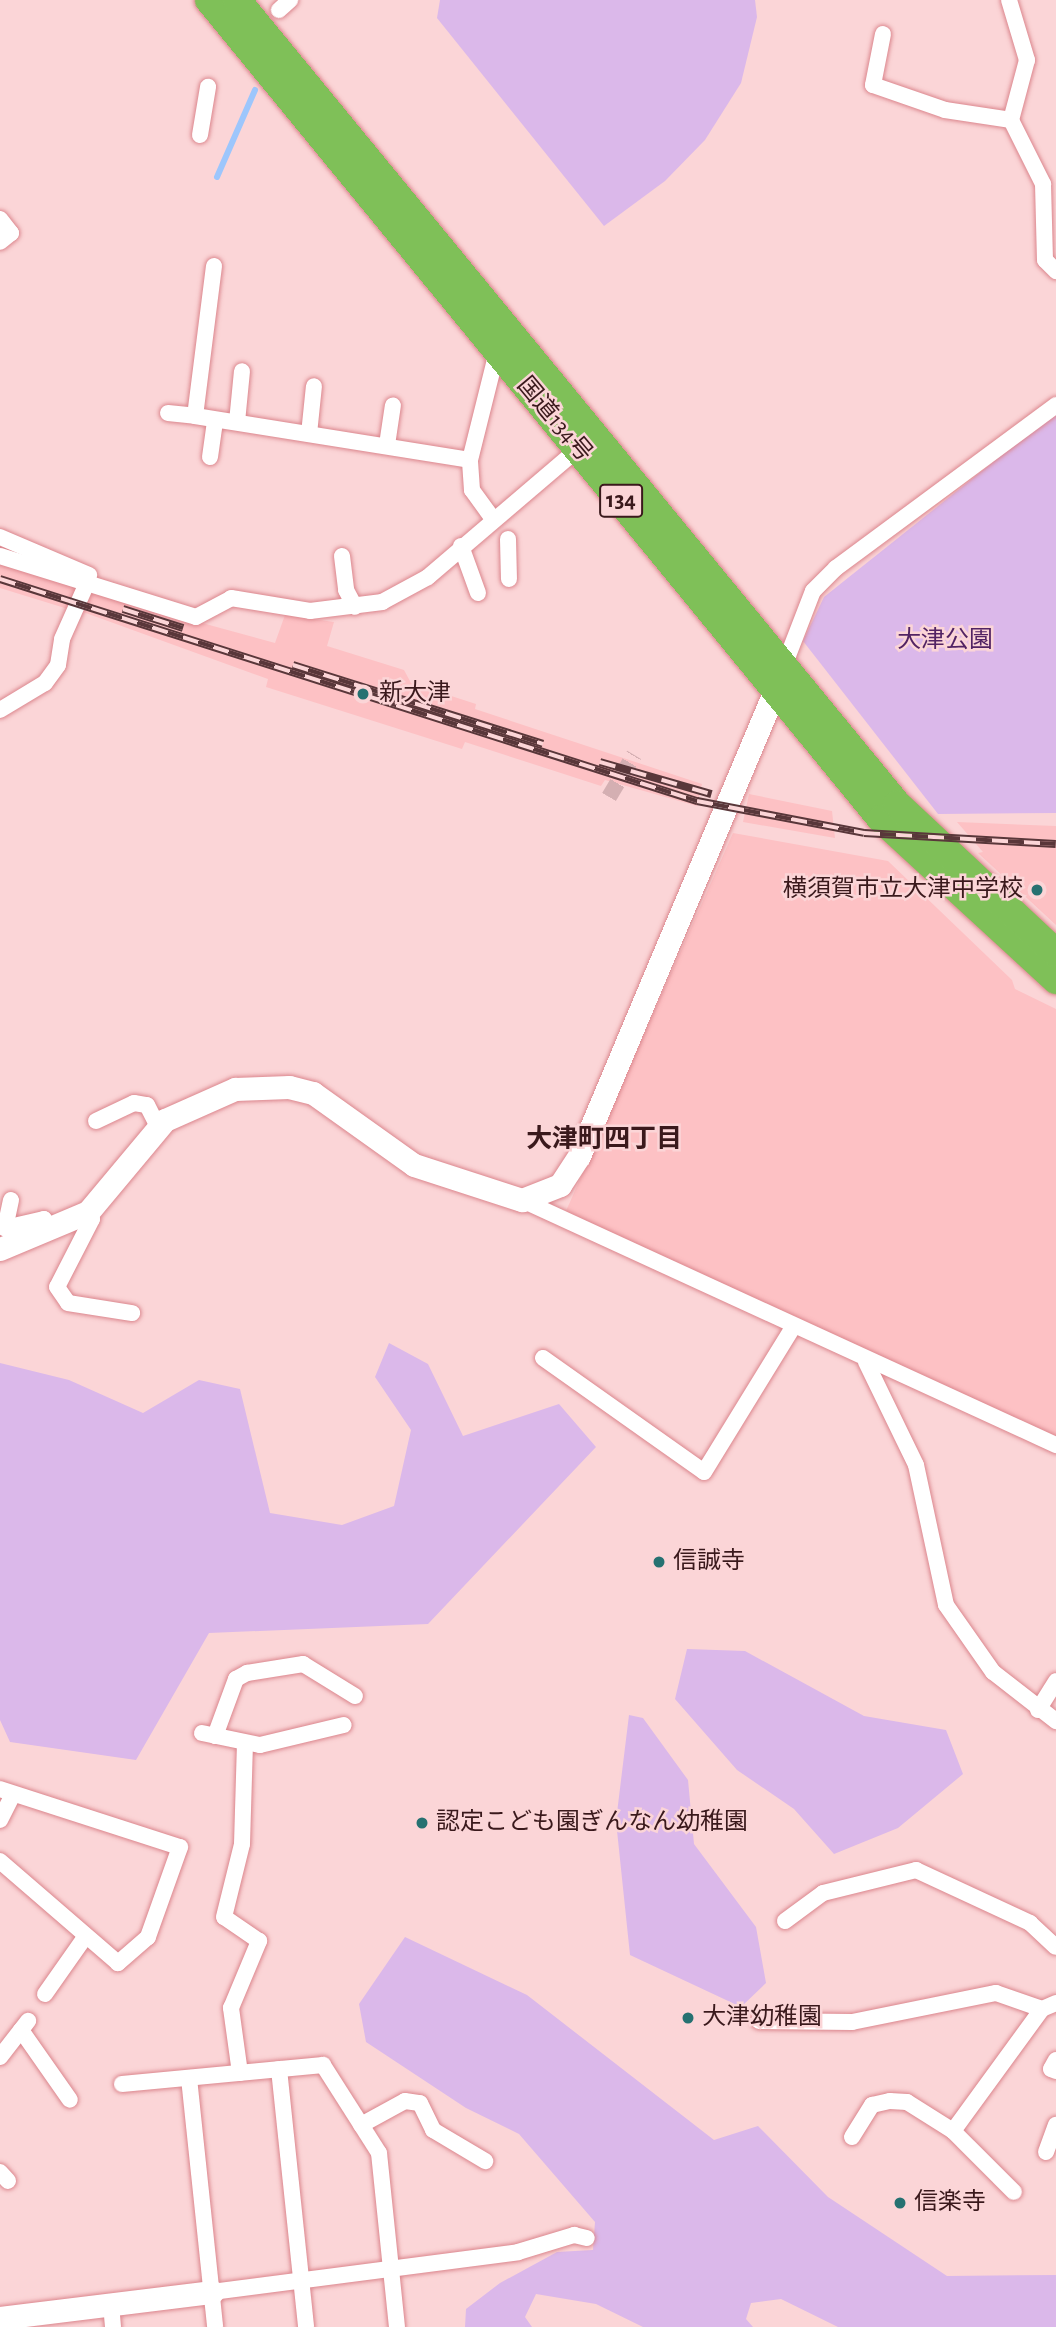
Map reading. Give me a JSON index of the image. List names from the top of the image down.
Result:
{
  "streets": {
    "highway": ["国道134号", "134"]
  },
  "districts": ["大津町四丁目"],
  "parks": ["大津公園"],
  "places": [
    "新大津",
    "横須賀市立大津中学校",
    "信誠寺",
    "認定こども園ぎんなん幼稚園",
    "大津幼稚園",
    "信楽寺"
  ]
}
